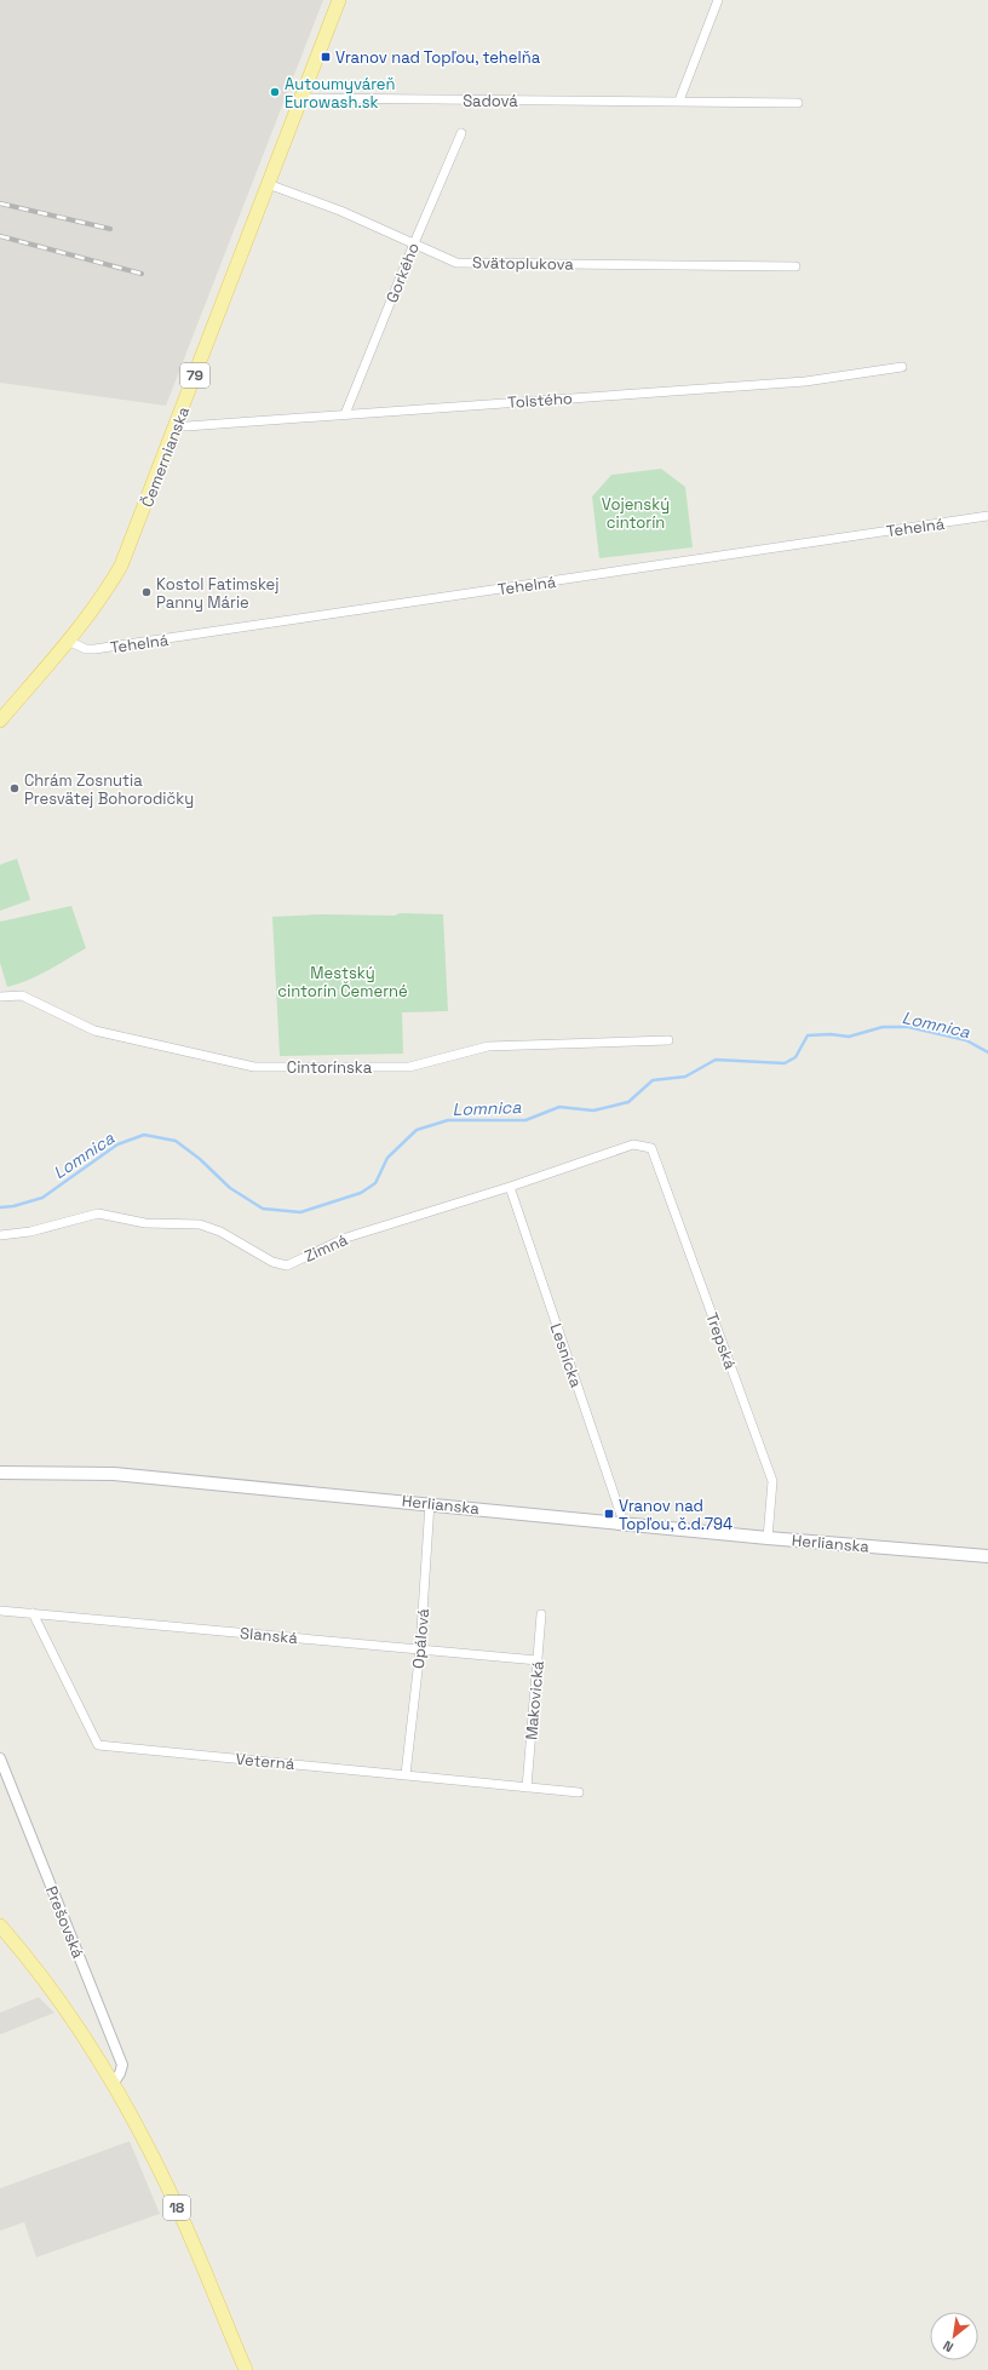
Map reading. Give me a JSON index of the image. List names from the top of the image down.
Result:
{
  "streets": {
    "main road": [
      "79",
      "Čemernianska",
      "Herlianska",
      "18"
    ],
    "street": [
      "Sadová",
      "Svätoplukova",
      "Gorkého",
      "Tolstého",
      "Tehelná",
      "Cintorínska",
      "Zimná",
      "Trepská",
      "Lesnícka",
      "Slanská",
      "Opálová",
      "Makovická",
      "Veterná",
      "Prešovská"
    ]
  },
  "crossings": [
    ["Sadová", "Čemernianska"],
    ["Svätoplukova", "Gorkého"],
    ["Svätoplukova", "Čemernianska"],
    ["Gorkého", "Tolstého"],
    ["Tolstého", "Čemernianska"],
    ["Čemernianska", "Tehelná"],
    ["Zimná", "Trepská"],
    ["Zimná", "Lesnícka"],
    ["Trepská", "Herlianska"],
    ["Lesnícka", "Herlianska"],
    ["Herlianska", "Opálová"],
    ["Slanská", "Opálová"],
    ["Slanská", "Makovická"],
    ["Slanská", "Veterná"],
    ["Opálová", "Veterná"],
    ["Makovická", "Veterná"],
    ["Prešovská", "18"]
  ],
  "water": ["Lomnica"],
  "parks": ["Vojenský cintorín", "Mestský cintorín Čemerné"],
  "places": {
    "transit": ["Vranov nad Topľou, tehelňa", "Vranov nad Topľou, č.d.794"],
    "other": ["Autoumyváreň Eurowash.sk", "Kostol Fatimskej Panny Márie", "Chrám Zosnutia Presvätej Bohorodičky"]
  },
  "north": "bottom left"
}
